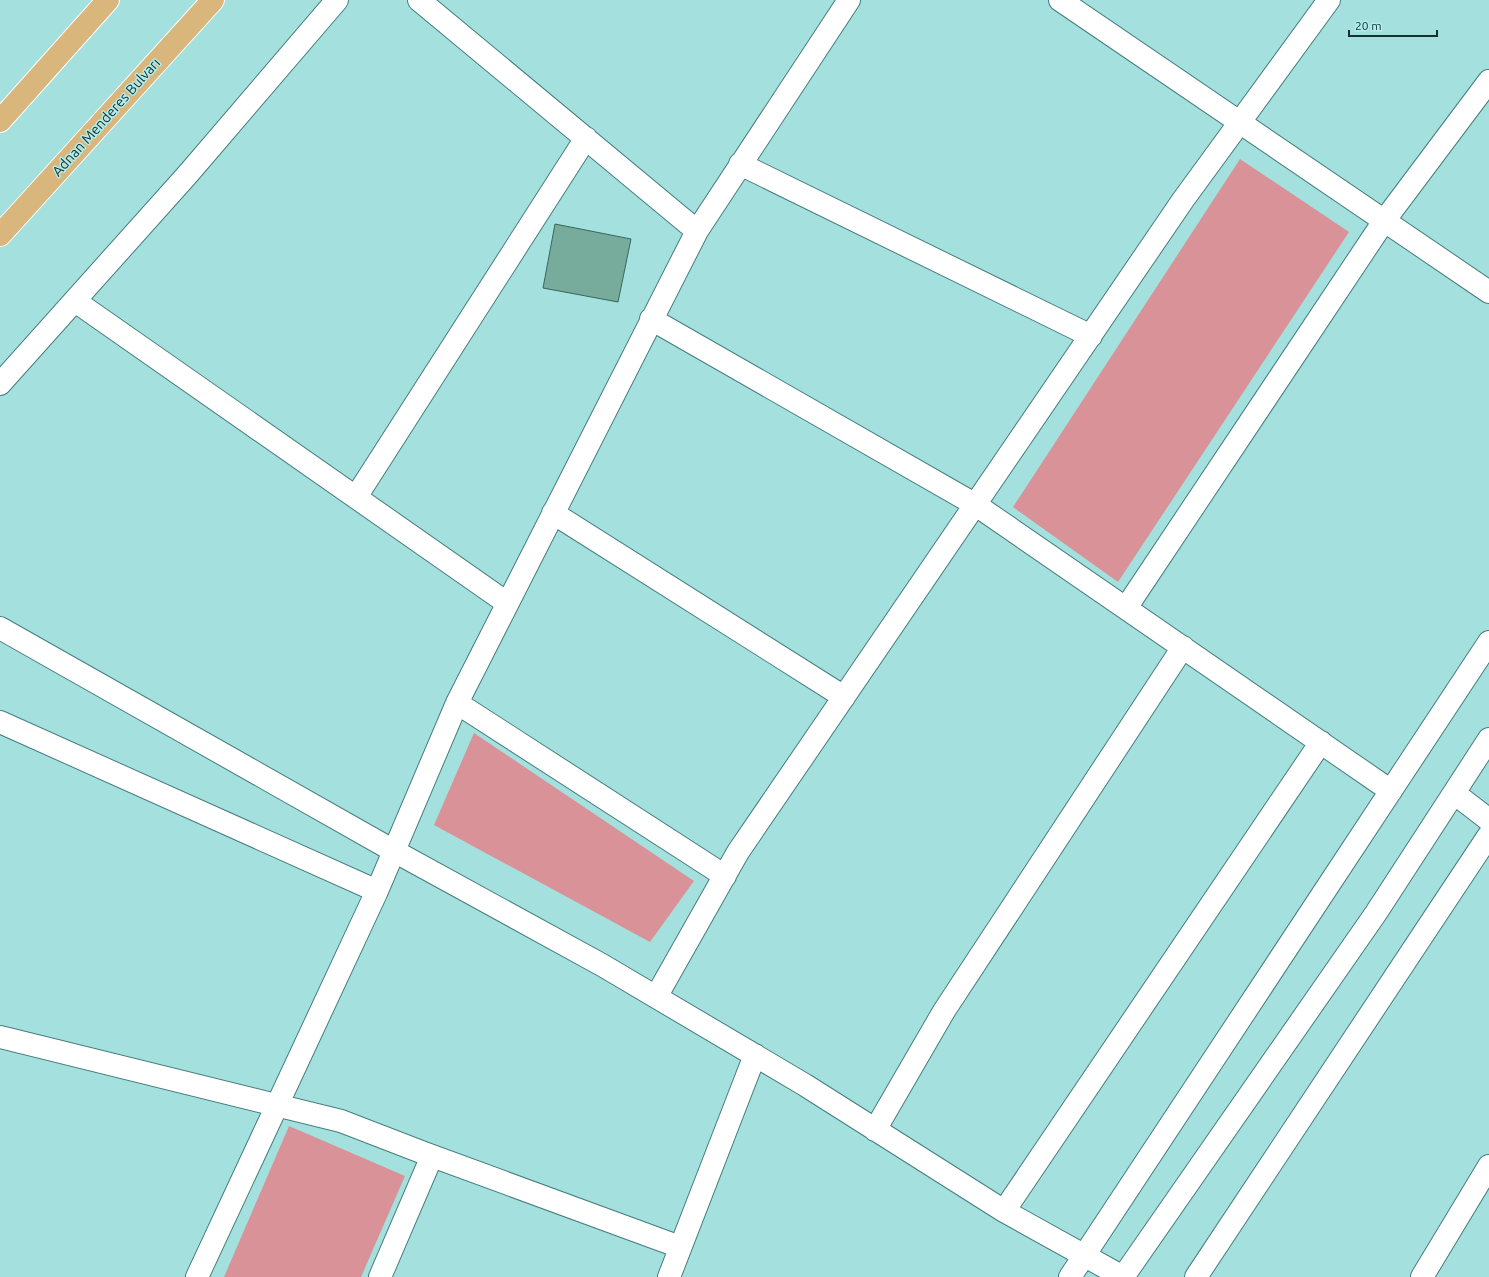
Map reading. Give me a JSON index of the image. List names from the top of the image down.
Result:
{
  "streets": {
    "main road": ["Adnan Menderes Bulvarı"]
  },
  "scale_bar": "20 m"
}
